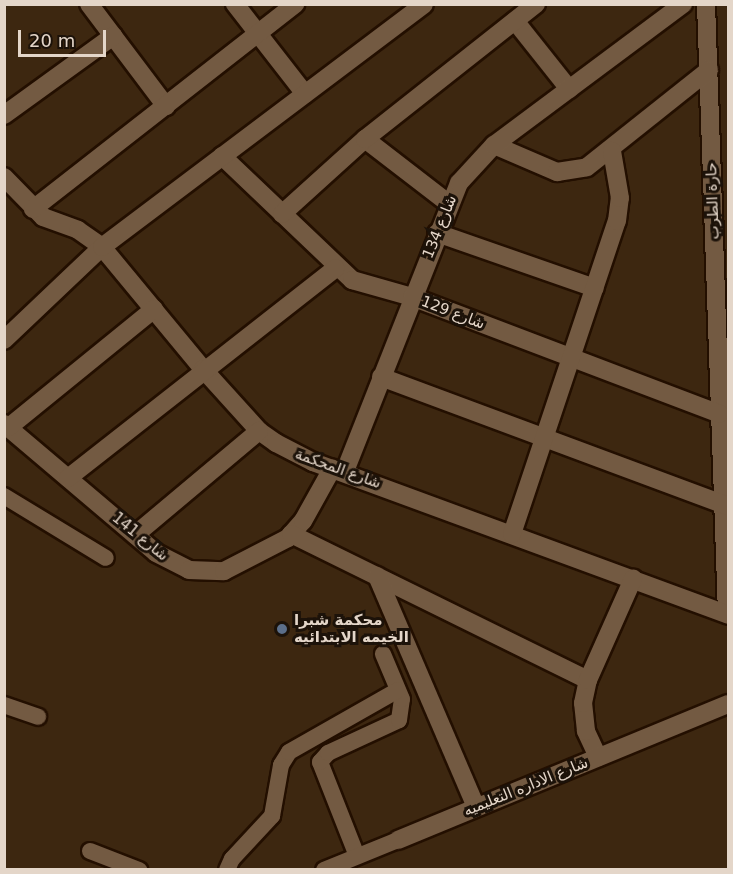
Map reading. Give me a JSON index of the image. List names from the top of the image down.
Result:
{
  "streets": {
    "street": [
      "حارة الطرب",
      "شارع 134",
      "شارع 129",
      "شارع المحكمة",
      "شارع 141",
      "شارع الاداره التعليميه"
    ]
  },
  "crossings": [
    ["حارة الطرب", "شارع 129"],
    ["حارة الطرب", "شارع المحكمة"],
    ["شارع 134", "شارع 129"],
    ["شارع 134", "شارع المحكمة"],
    ["شارع 134", "شارع 141"],
    ["شارع المحكمة", "شارع 141"]
  ],
  "places": ["محكمة شبرا الخيمه الابتدائيه"],
  "scale_bar": "20 m"
}
